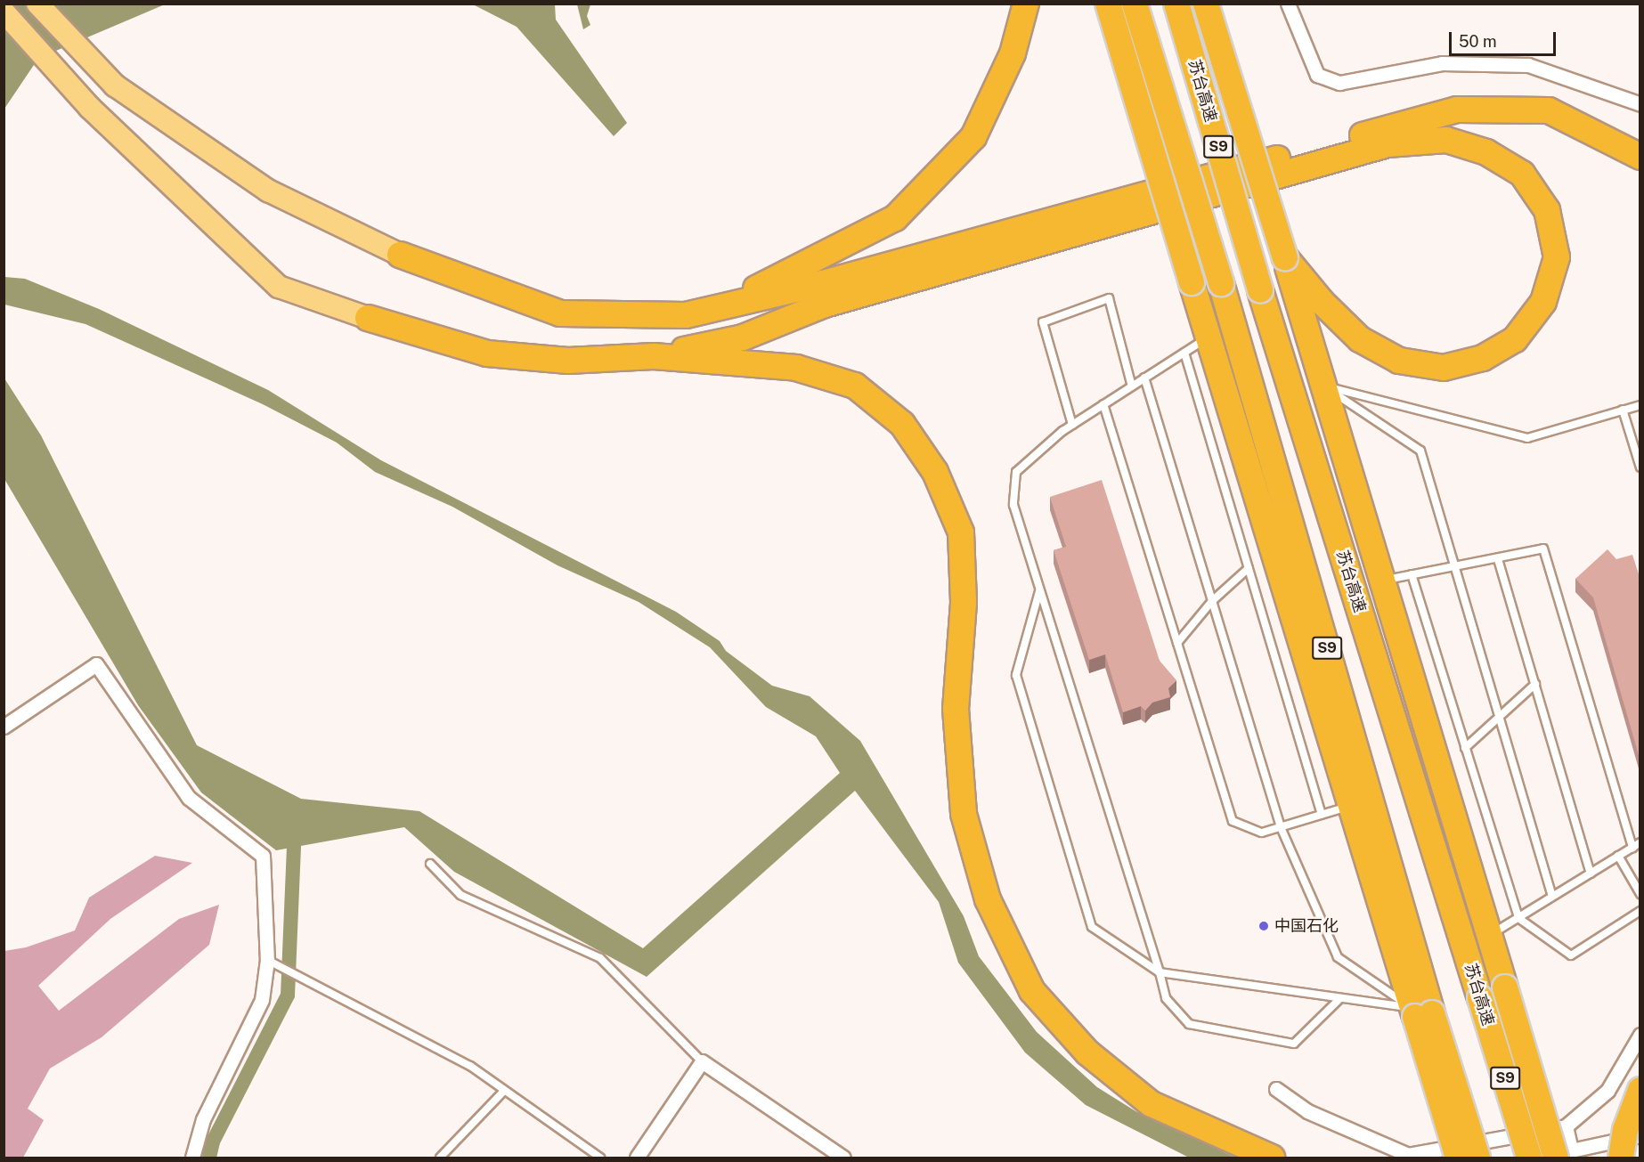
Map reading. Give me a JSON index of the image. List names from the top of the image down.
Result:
{
  "streets": {
    "highway": ["苏台高速", "S9"]
  },
  "places": ["中国石化"],
  "scale_bar": "50 m"
}
